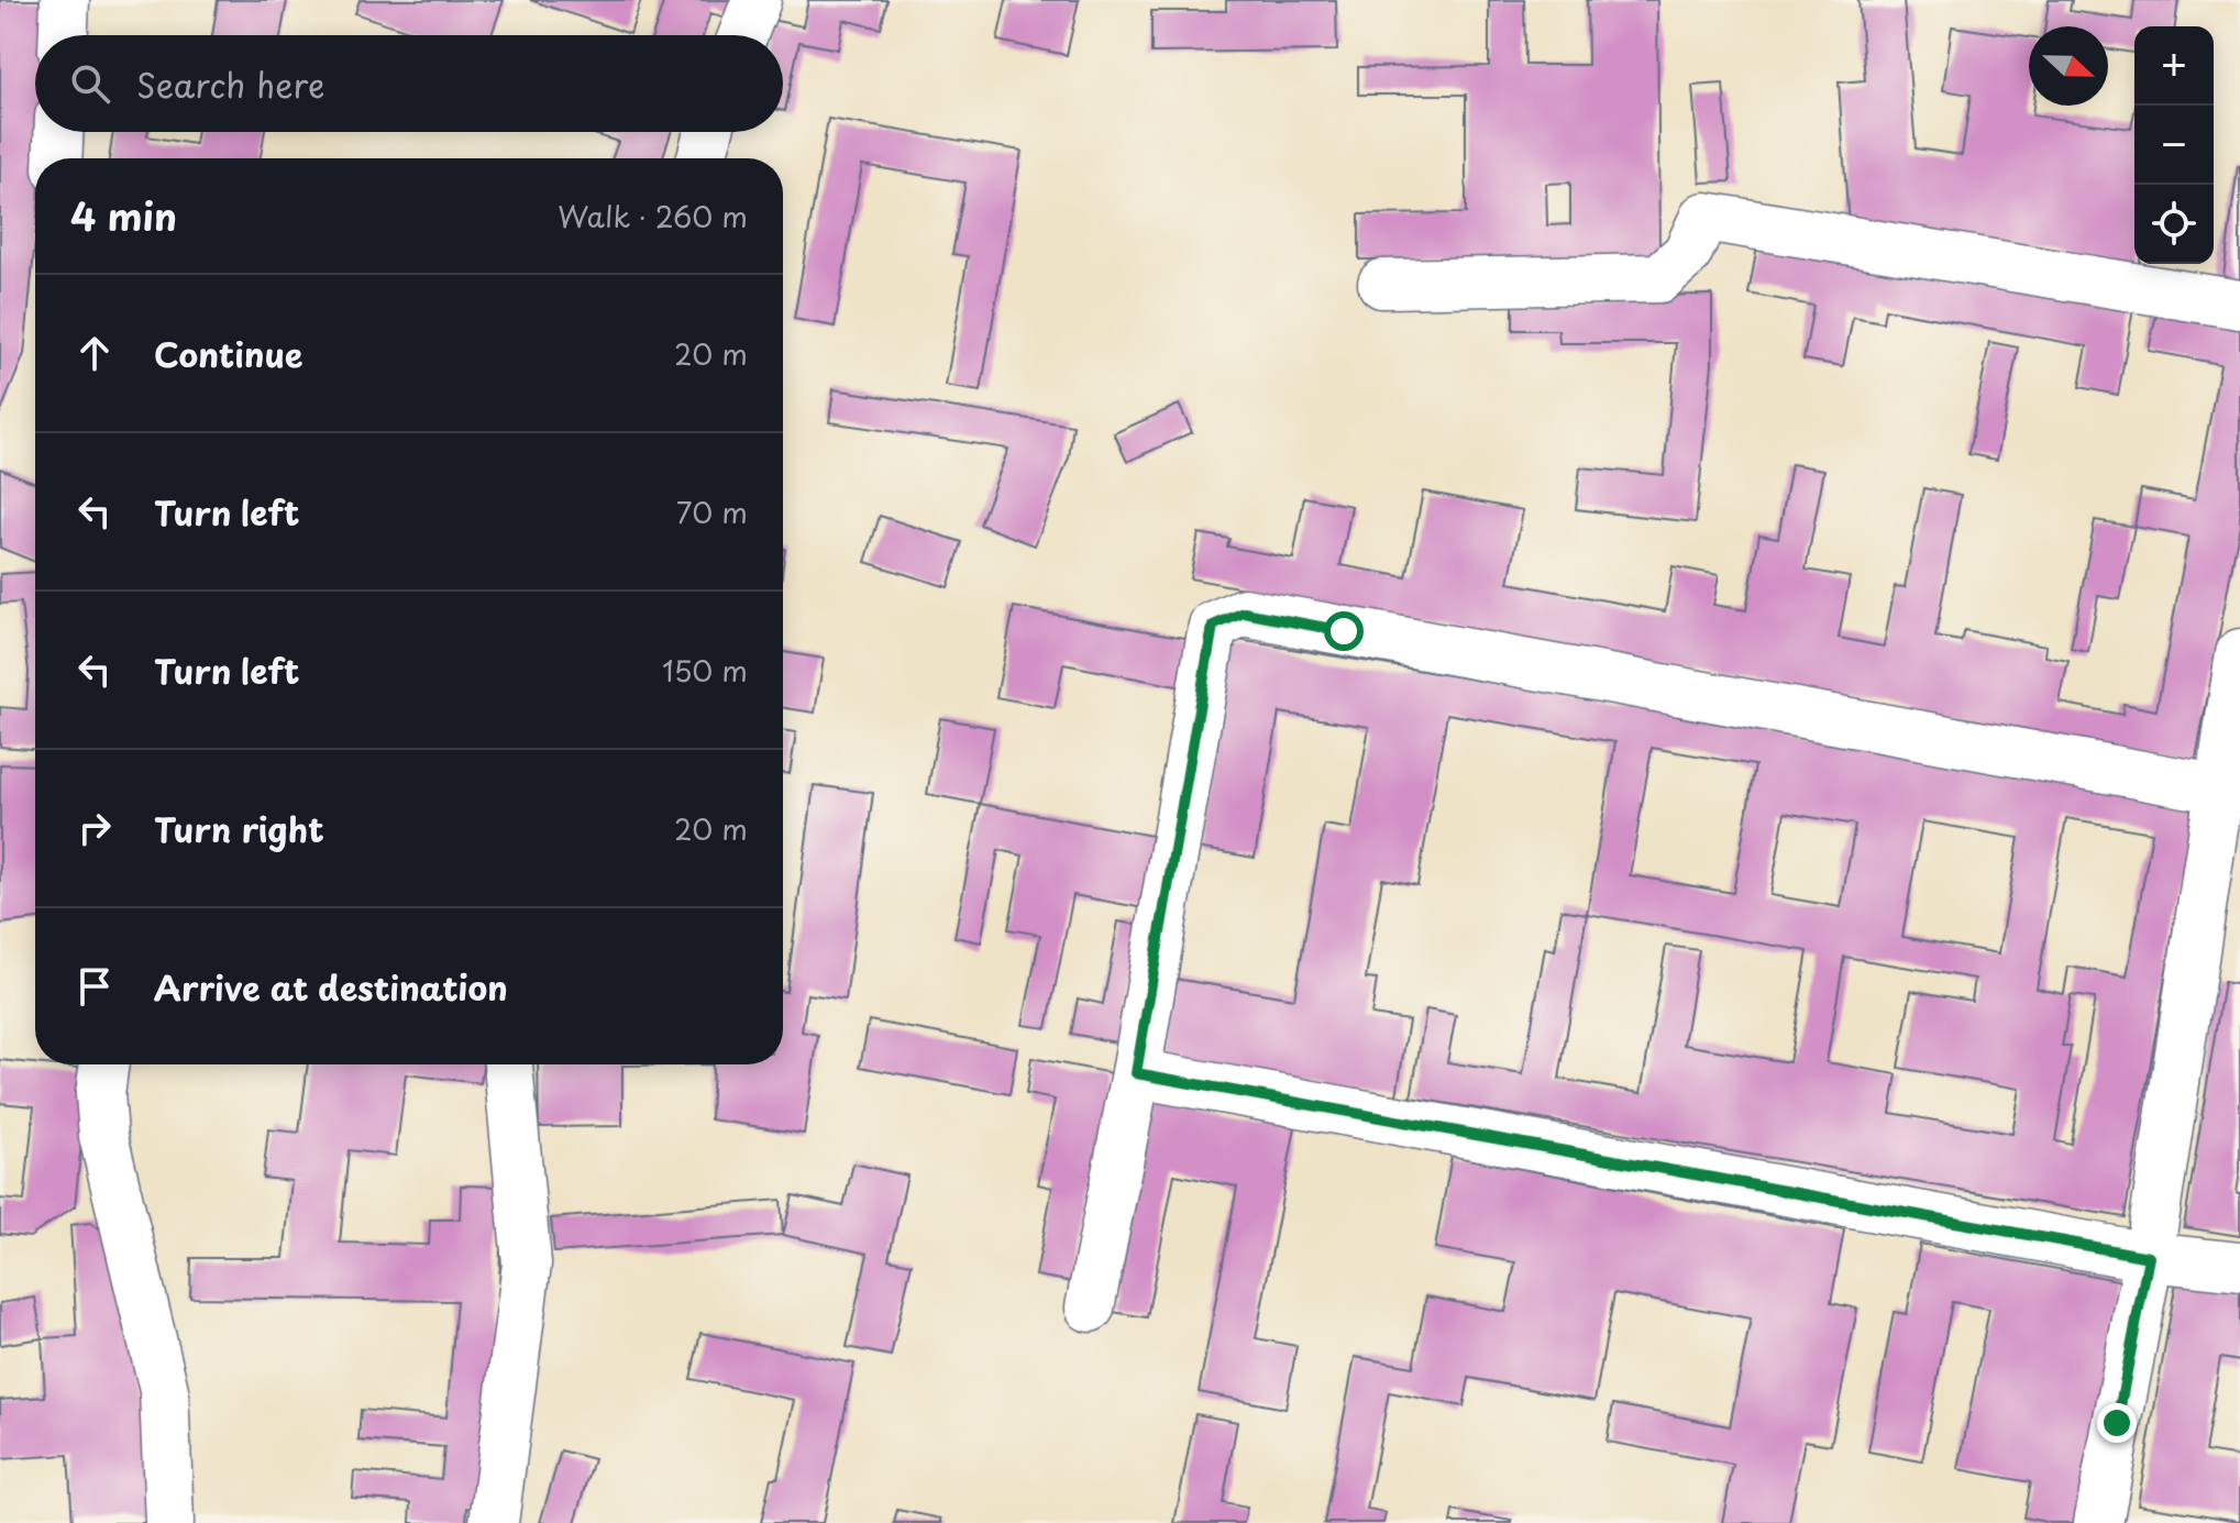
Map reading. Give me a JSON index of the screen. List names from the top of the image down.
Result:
{
  "north": "right",
  "page": {
    "map_buttons": ["+", "−"],
    "search": "Search here",
    "heading": ["4 min", "Walk · 260 m"],
    "list": [
      ["Continue", "20 m"],
      ["Turn left", "70 m"],
      ["Turn left", "150 m"],
      ["Turn right", "20 m"],
      "Arrive at destination"
    ]
  }
}
